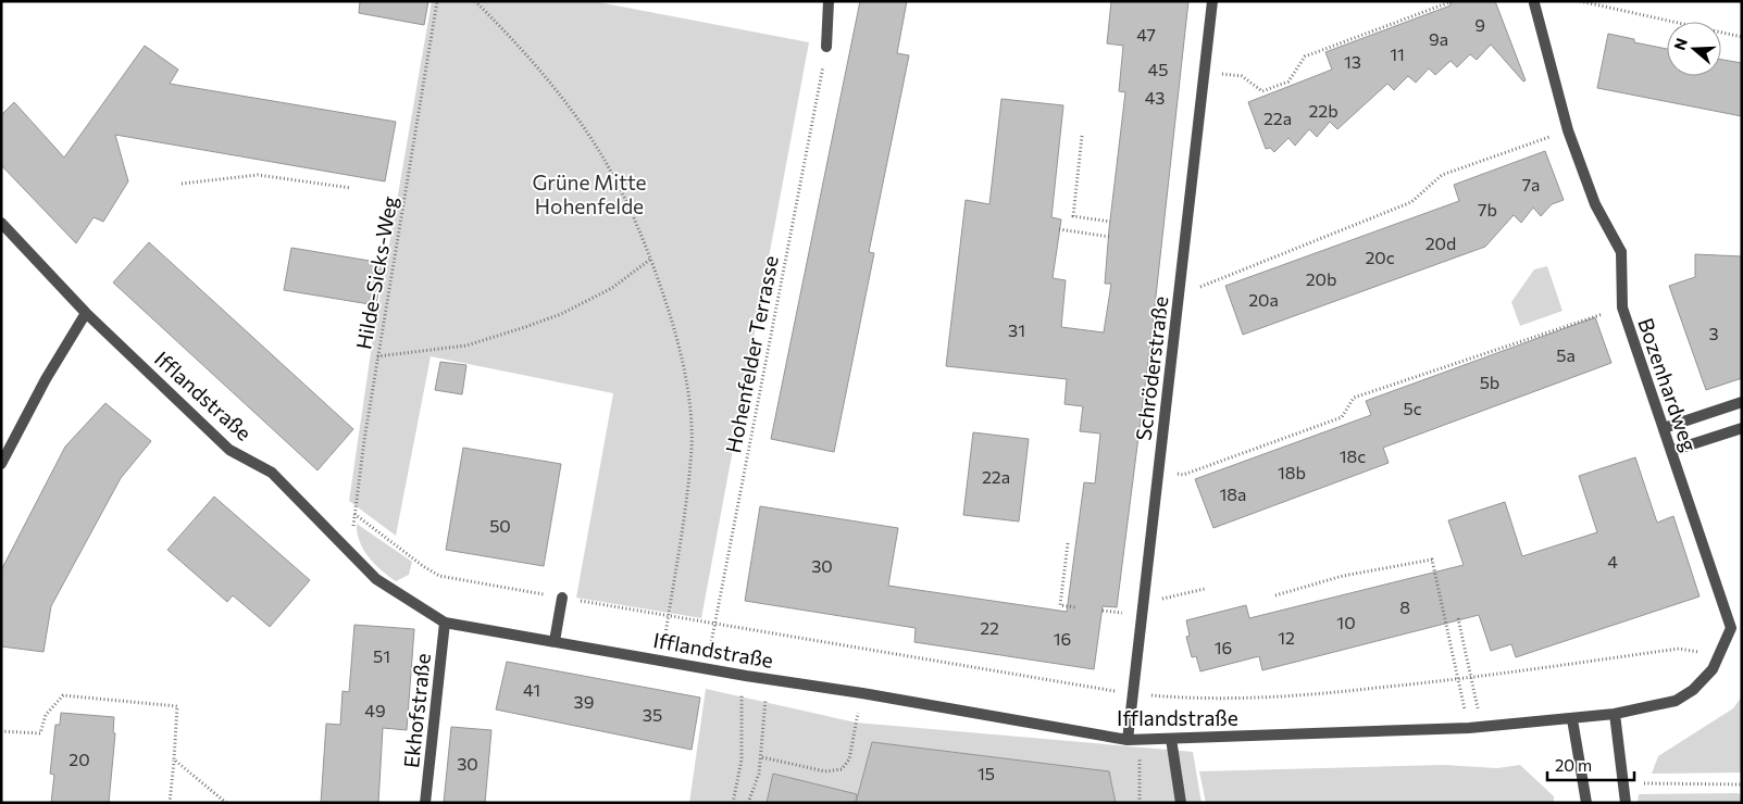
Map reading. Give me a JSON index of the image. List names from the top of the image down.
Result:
{
  "streets": {
    "street": [
      "Schröderstraße",
      "Bozenhardweg",
      "Ifflandstraße",
      "Ekhofstraße"
    ],
    "path": ["Hilde-Sicks-Weg", "Hohenfelder Terrasse"]
  },
  "crossings": [
    ["Hilde-Sicks-Weg", "Ifflandstraße"],
    ["Hohenfelder Terrasse", "Ifflandstraße"],
    ["Schröderstraße", "Ifflandstraße"],
    ["Bozenhardweg", "Ifflandstraße"],
    ["Ifflandstraße", "Ekhofstraße"]
  ],
  "parks": ["Grüne Mitte Hohenfelde"],
  "house_numbers": [
    "9",
    "47",
    "9a",
    "11",
    "13",
    "45",
    "43",
    "22b",
    "22a",
    "7a",
    "7b",
    "20d",
    "20c",
    "20b",
    "20a",
    "31",
    "3",
    "5a",
    "5b",
    "5c",
    "18c",
    "18b",
    "22a",
    "18a",
    "50",
    "4",
    "30",
    "8",
    "10",
    "22",
    "12",
    "16",
    "16",
    "51",
    "41",
    "39",
    "49",
    "35",
    "20",
    "30",
    "15"
  ],
  "scale_bar": "20 m",
  "north": "left"
}
